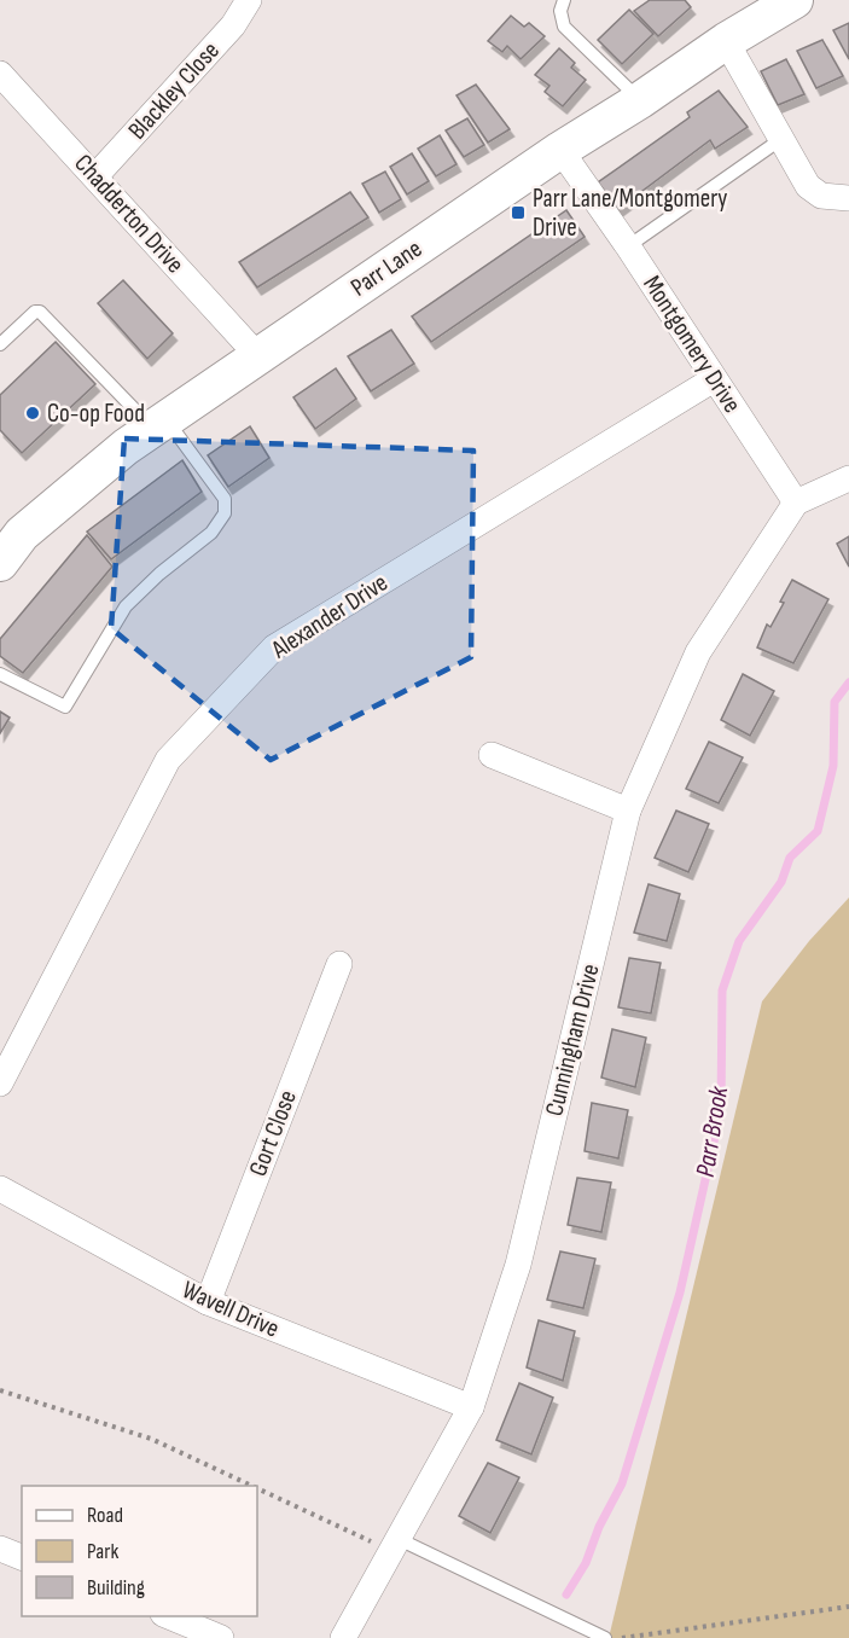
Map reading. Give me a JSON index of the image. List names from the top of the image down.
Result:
{
  "streets": {
    "street": [
      "Blackley Close",
      "Chadderton Drive",
      "Parr Lane",
      "Montgomery Drive",
      "Alexander Drive",
      "Cunningham Drive",
      "Gort Close",
      "Wavell Drive"
    ]
  },
  "crossings": [
    ["Blackley Close", "Chadderton Drive"],
    ["Chadderton Drive", "Parr Lane"],
    ["Parr Lane", "Montgomery Drive"],
    ["Montgomery Drive", "Alexander Drive"],
    ["Montgomery Drive", "Cunningham Drive"],
    ["Cunningham Drive", "Wavell Drive"],
    ["Gort Close", "Wavell Drive"]
  ],
  "water": ["Parr Brook"],
  "places": {
    "transit": ["Parr Lane/Montgomery Drive"],
    "other": ["Co-op Food"]
  },
  "legend": ["Road", "Park", "Building"]
}
